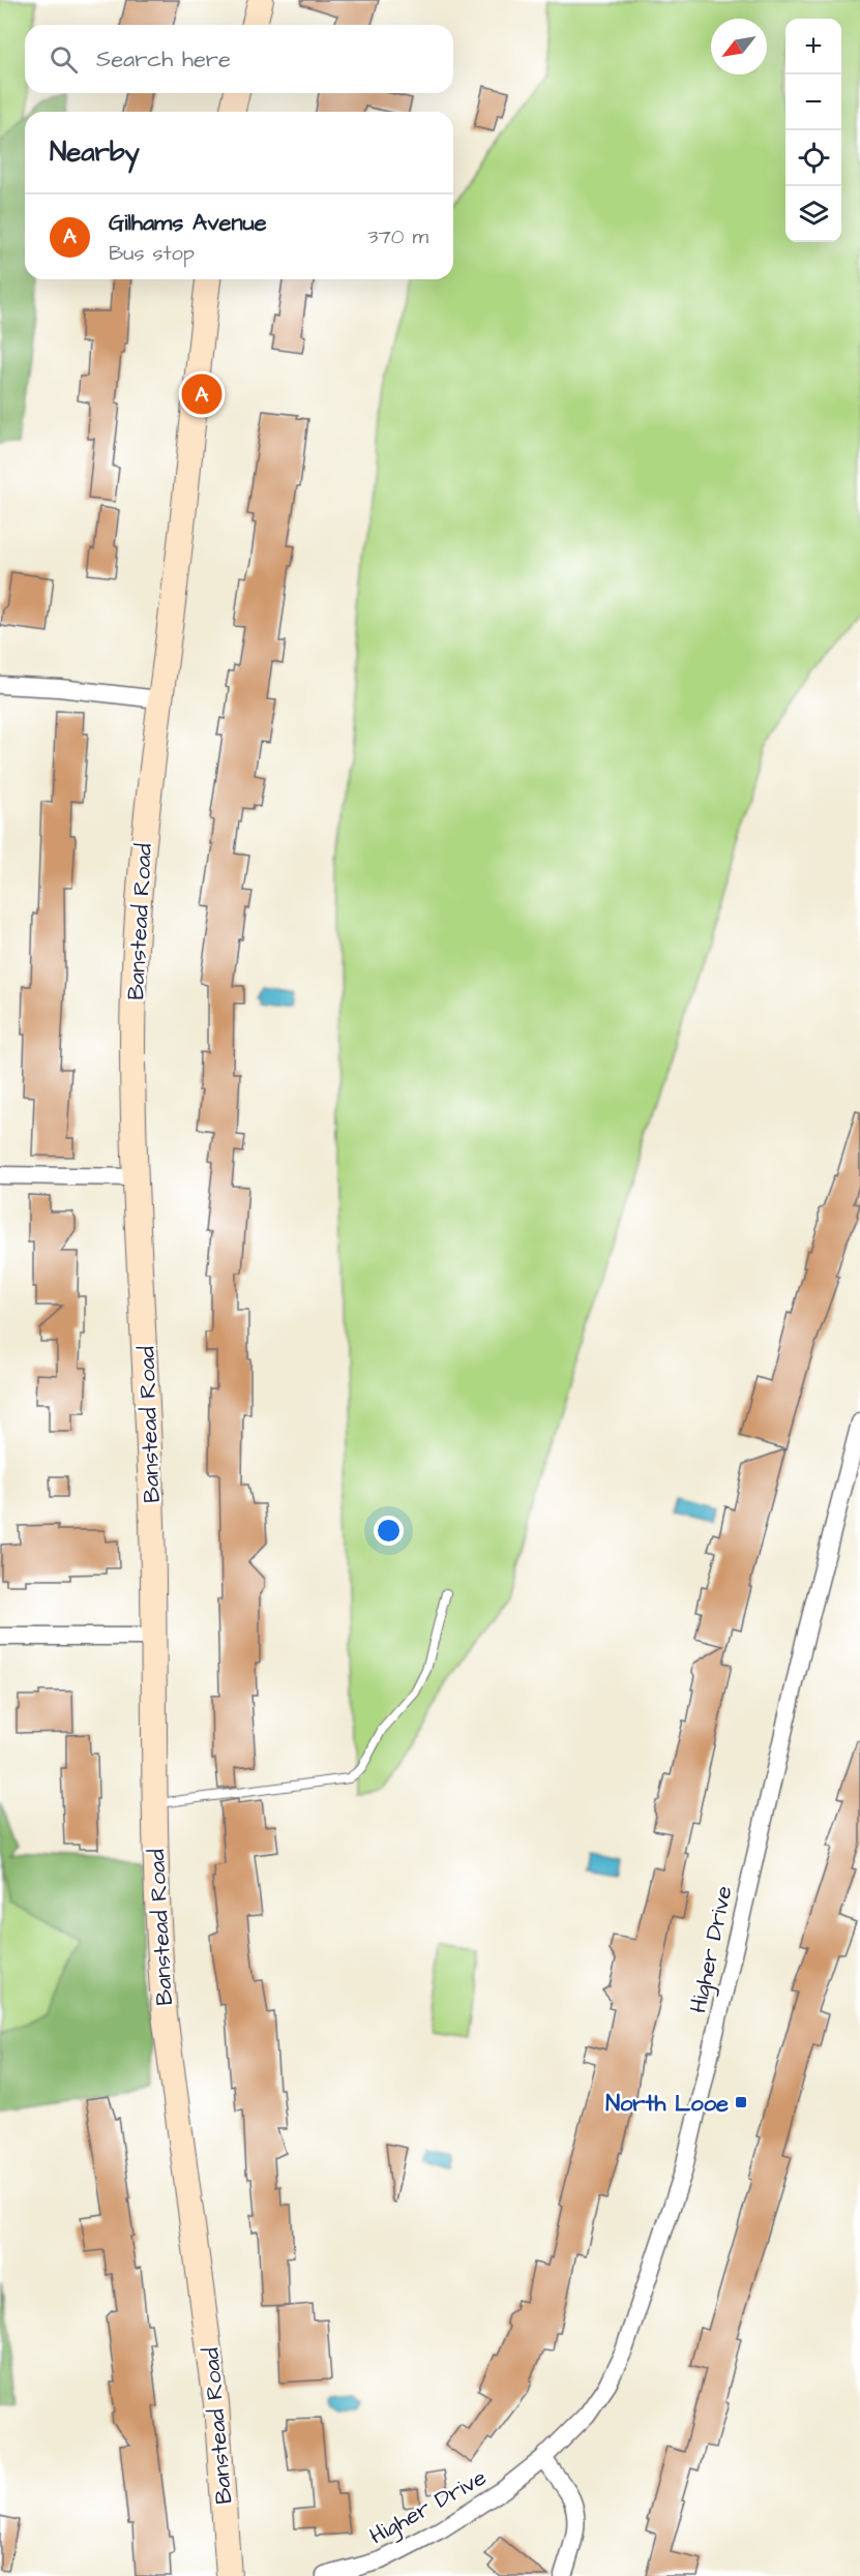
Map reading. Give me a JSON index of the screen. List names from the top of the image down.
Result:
{
  "streets": {
    "street": ["Banstead Road", "Higher Drive"]
  },
  "places": {
    "transit": ["North Looe"]
  },
  "north": "bottom left",
  "page": {
    "map_buttons": ["+", "−"],
    "search": "Search here",
    "heading": "Nearby",
    "list": [
      {
        "mark": "A",
        "name": "Gilhams Avenue",
        "note": "Bus stop",
        "value": "370 m"
      }
    ],
    "pins": "A"
  }
}
